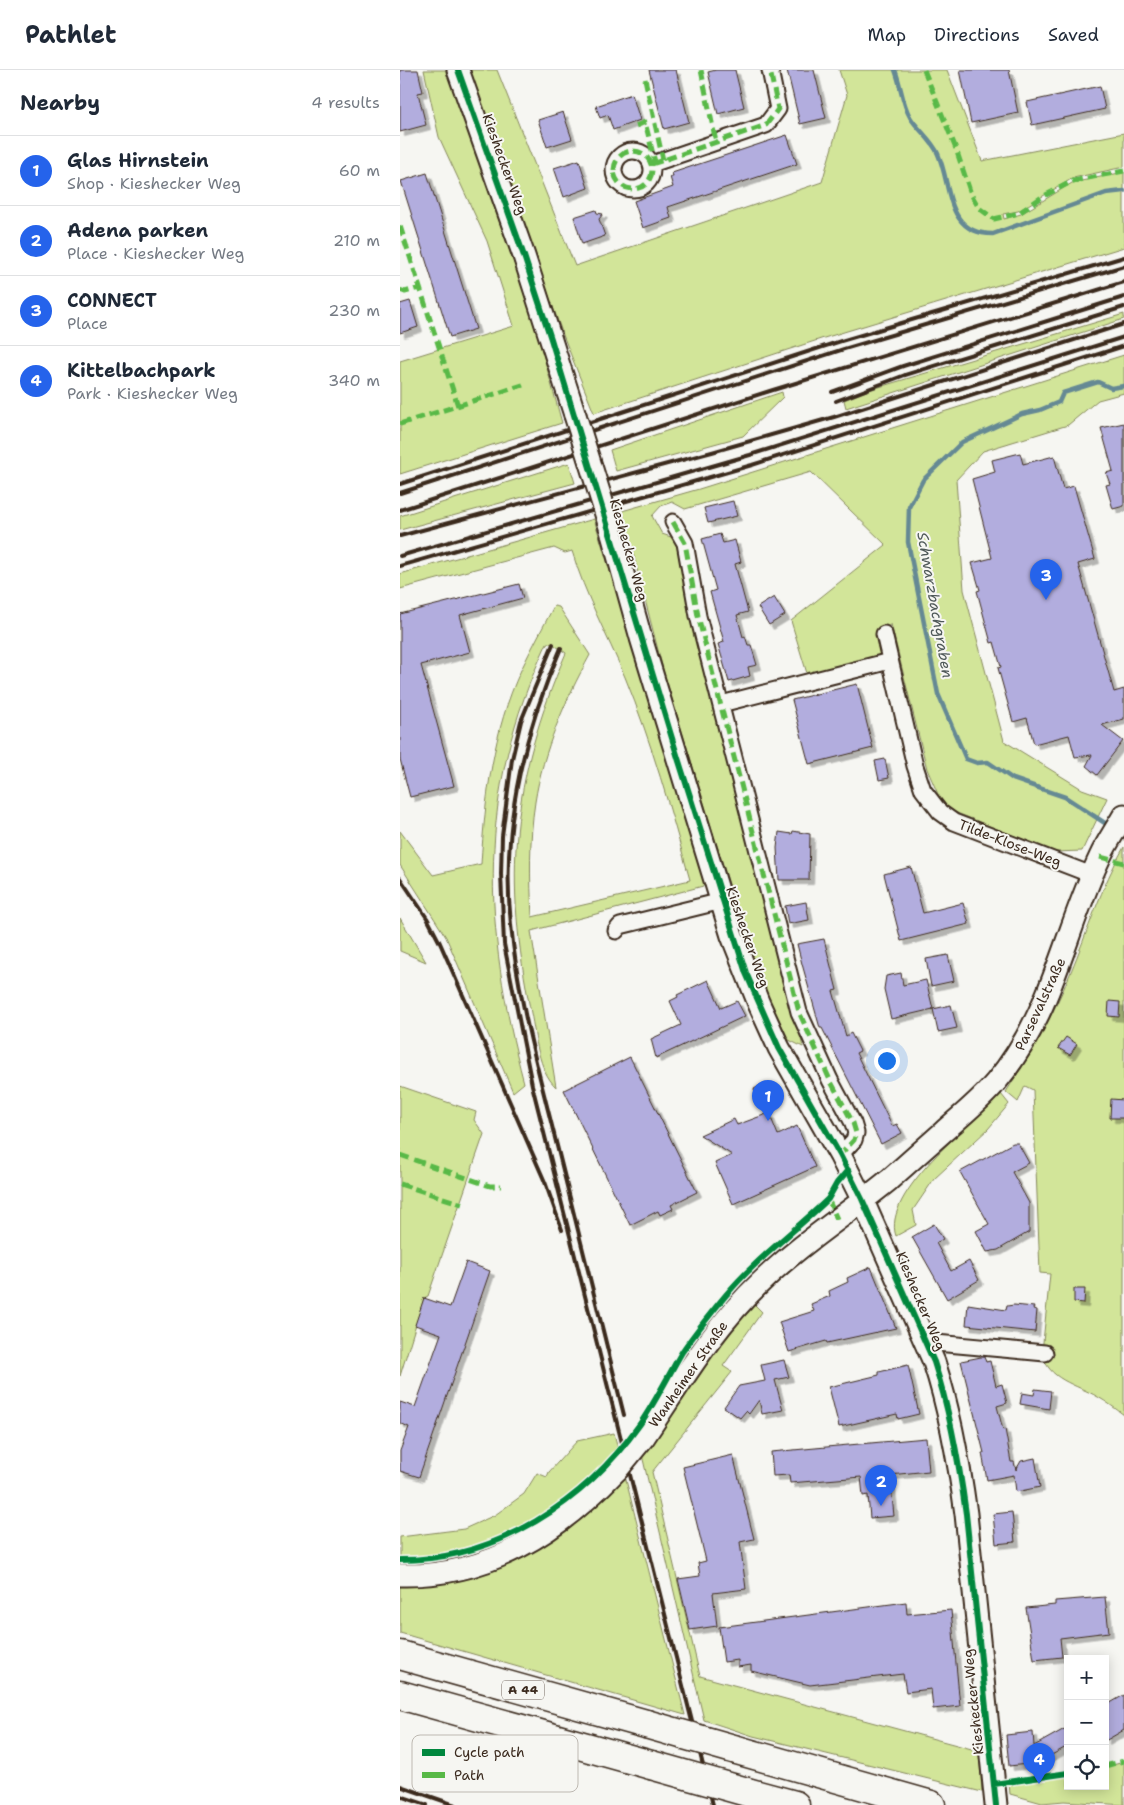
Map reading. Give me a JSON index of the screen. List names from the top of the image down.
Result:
{
  "streets": {
    "highway": ["A 44"],
    "street": [
      "Kieshecker Weg",
      "Tilde-Klose-Weg",
      "Parsevalstraße",
      "Wanheimer Straße"
    ]
  },
  "crossings": [
    ["Kieshecker Weg", "Parsevalstraße"],
    ["Kieshecker Weg", "Wanheimer Straße"],
    ["Tilde-Klose-Weg", "Parsevalstraße"],
    ["Parsevalstraße", "Wanheimer Straße"]
  ],
  "water": ["Schwarzbachgraben"],
  "legend": ["Cycle path", "Path"],
  "page": {
    "header": "Pathlet",
    "nav": ["Map", "Directions", "Saved"],
    "heading": ["Nearby", "4 results"],
    "list": [
      {
        "mark": "1",
        "name": "Glas Hirnstein",
        "note": "Shop · Kieshecker Weg",
        "value": "60 m"
      },
      {
        "mark": "2",
        "name": "Adena parken",
        "note": "Place · Kieshecker Weg",
        "value": "210 m"
      },
      {
        "mark": "3",
        "name": "CONNECT",
        "note": "Place",
        "value": "230 m"
      },
      {
        "mark": "4",
        "name": "Kittelbachpark",
        "note": "Park · Kieshecker Weg",
        "value": "340 m"
      }
    ],
    "pins": [
      "3",
      "1",
      "2",
      "4"
    ],
    "map_buttons": ["+", "−"]
  }
}
